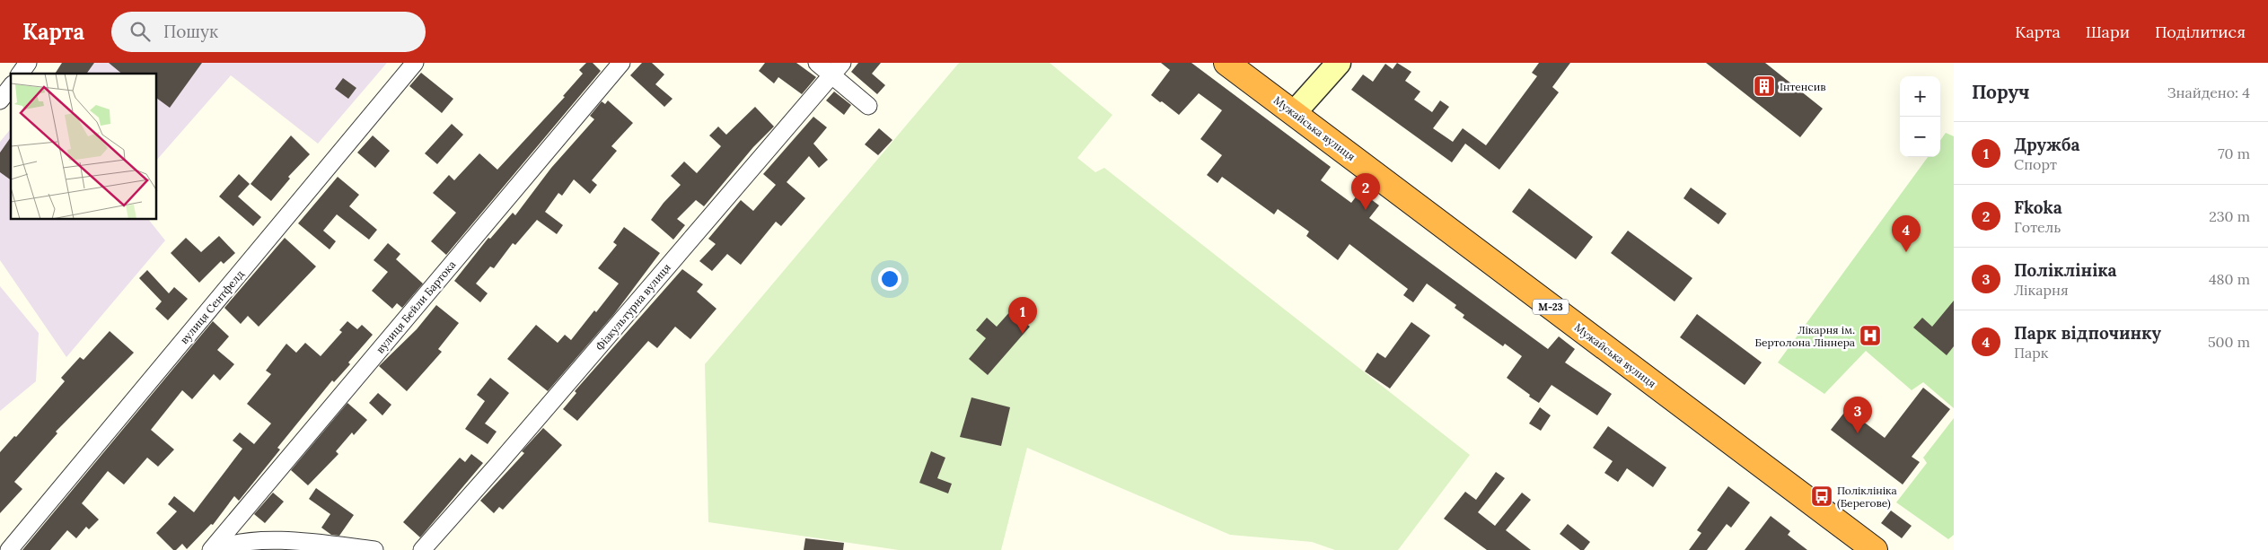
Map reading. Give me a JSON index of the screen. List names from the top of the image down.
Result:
{
  "streets": {
    "highway": ["Мужайська вулиця", "М-23"],
    "street": ["вулиця Сентфелд", "вулиця Бейли Бартока", "Фізкультурна вулиця"]
  },
  "places": {
    "building": ["Інтенсив"],
    "hospital": ["Лікарня ім. Бертолона Ліннера"],
    "bus stop": ["Поліклініка (Берегове)"]
  },
  "page": {
    "header": "Карта",
    "search": "Пошук",
    "nav": ["Карта", "Шари", "Поділитися"],
    "heading": ["Поруч", "Знайдено: 4"],
    "map_buttons": ["+", "−"],
    "list": [
      {
        "mark": "1",
        "name": "Дружба",
        "note": "Спорт",
        "value": "70 m"
      },
      {
        "mark": "2",
        "name": "Fkoka",
        "note": "Готель",
        "value": "230 m"
      },
      {
        "mark": "3",
        "name": "Поліклініка",
        "note": "Лікарня",
        "value": "480 m"
      },
      {
        "mark": "4",
        "name": "Парк відпочинку",
        "note": "Парк",
        "value": "500 m"
      }
    ],
    "pins": [
      "2",
      "4",
      "1",
      "3"
    ]
  }
}
